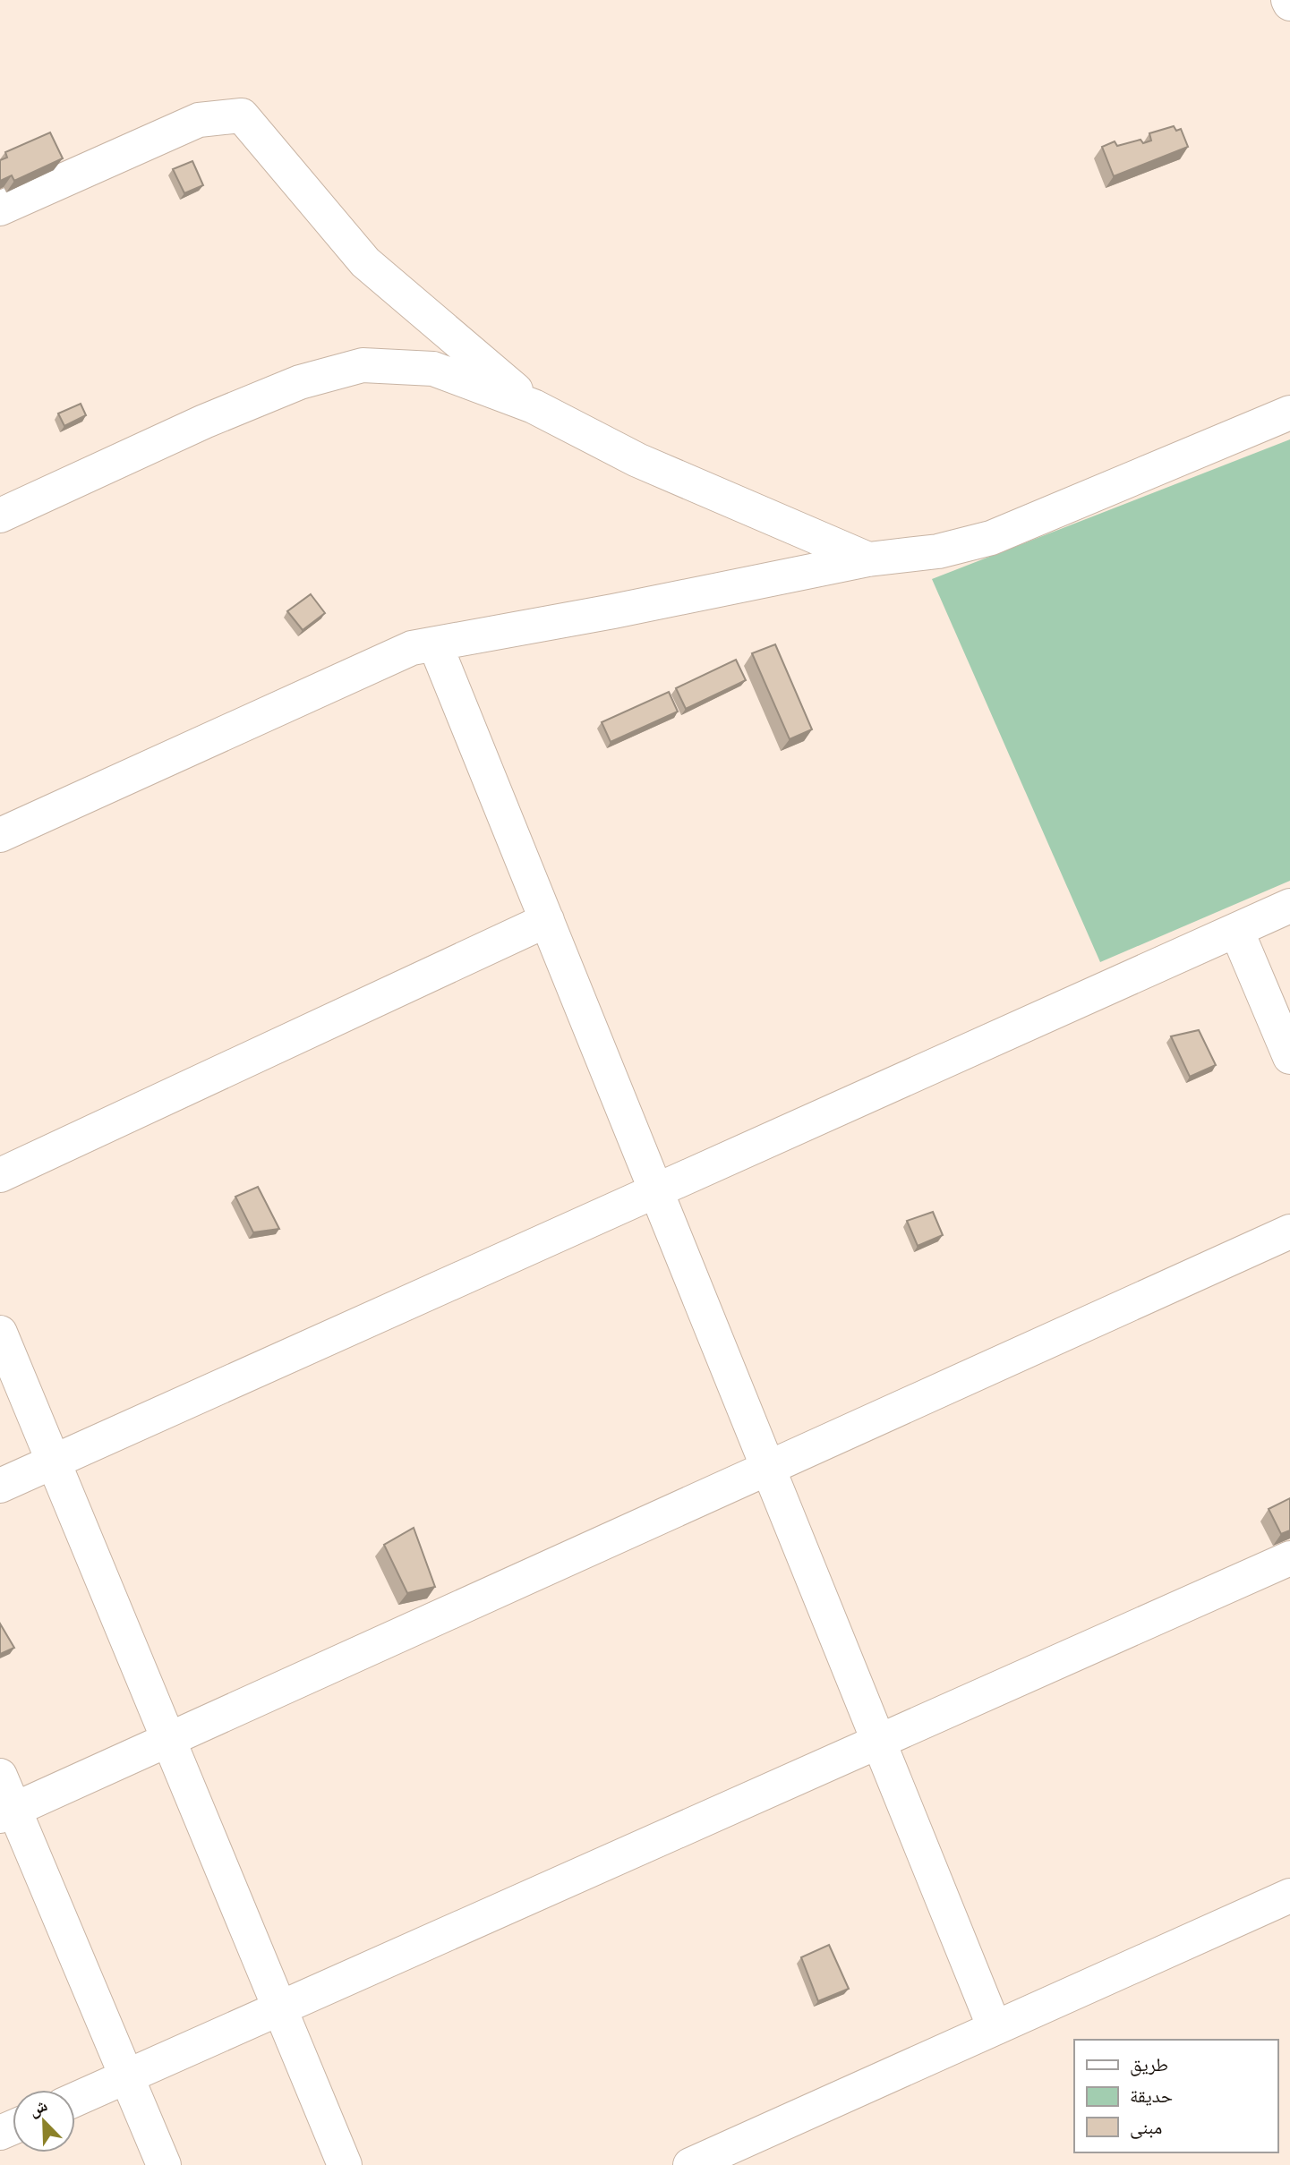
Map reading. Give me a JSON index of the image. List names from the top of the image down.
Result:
{
  "legend": ["طريق", "حديقة", "مبنى"],
  "north": "top left"
}
